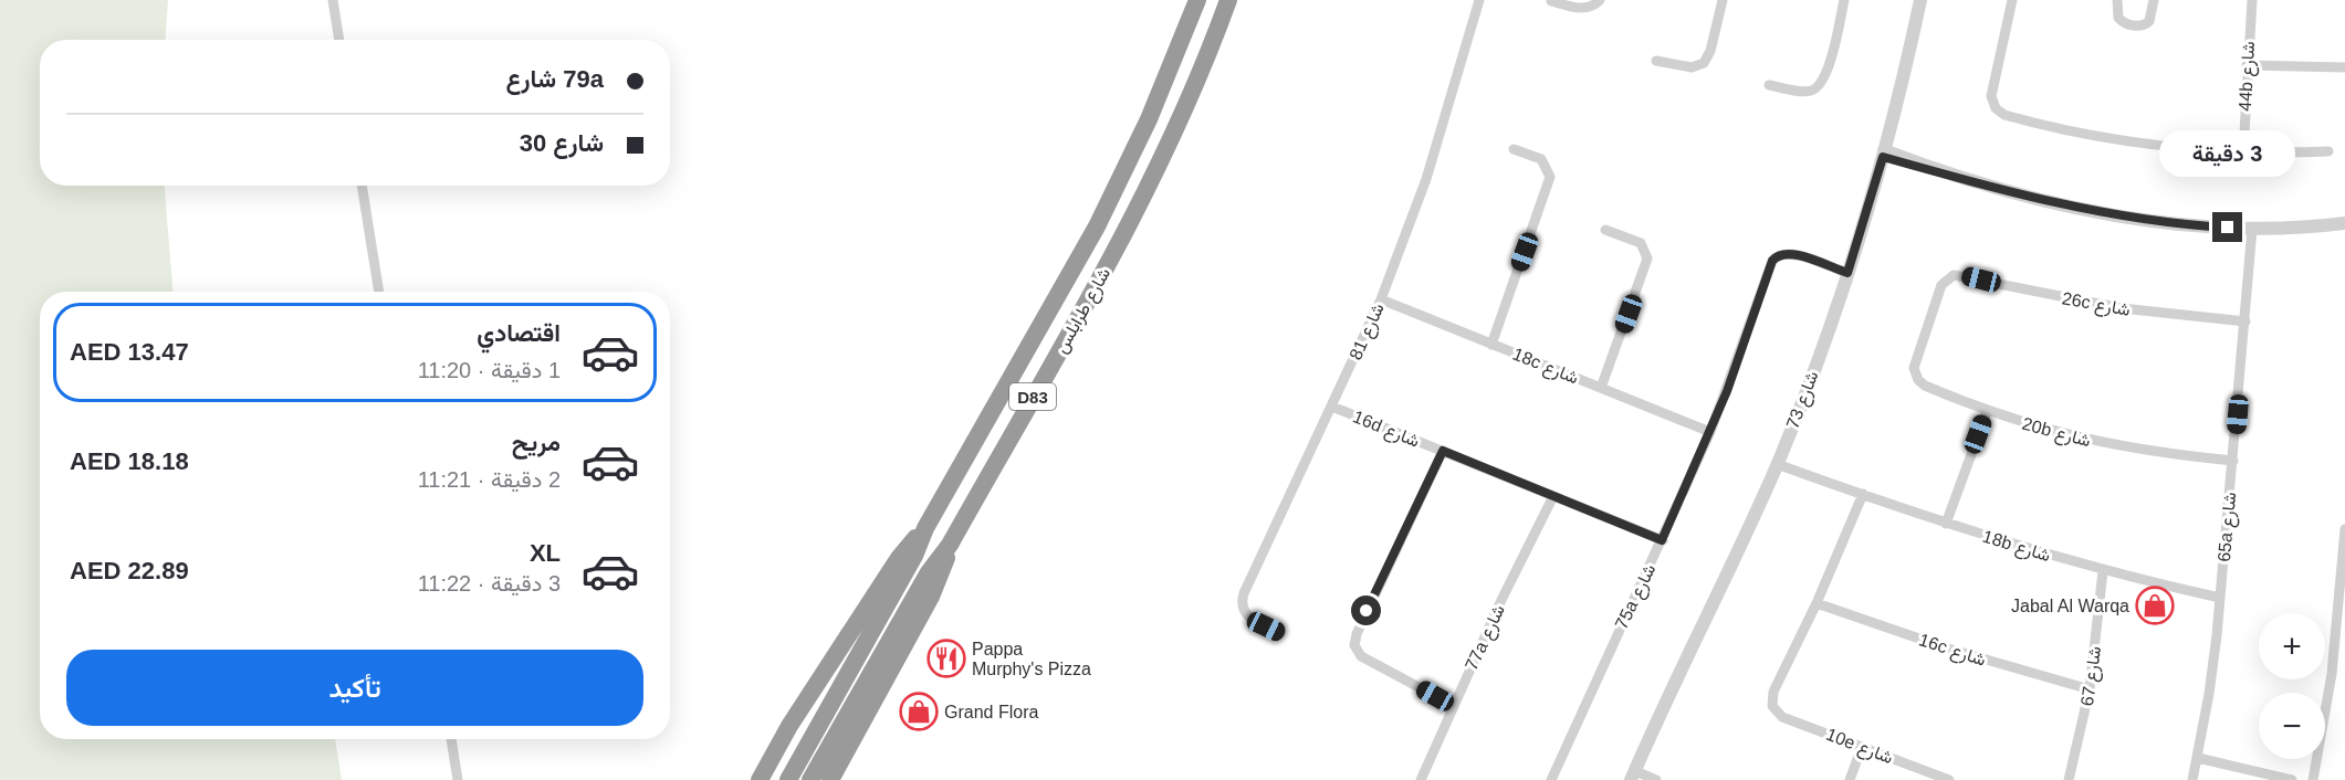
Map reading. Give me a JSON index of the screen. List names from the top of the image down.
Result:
{
  "streets": {
    "highway": ["شارع طرابلس", "D83"],
    "street": [
      "44b شارع",
      "26c شارع",
      "شارع 81",
      "18c شارع",
      "شارع 73",
      "16d شارع",
      "20b شارع",
      "65a شارع",
      "18b شارع",
      "75a شارع",
      "77a شارع",
      "16c شارع",
      "شارع 67",
      "10e شارع"
    ]
  },
  "crossings": [
    ["26c شارع", "20b شارع"],
    ["26c شارع", "65a شارع"],
    ["شارع 81", "18c شارع"],
    ["شارع 81", "16d شارع"],
    ["18c شارع", "75a شارع"],
    ["شارع 73", "18b شارع"],
    ["شارع 73", "75a شارع"],
    ["16d شارع", "75a شارع"],
    ["16d شارع", "77a شارع"],
    ["20b شارع", "65a شارع"],
    ["65a شارع", "18b شارع"],
    ["18b شارع", "شارع 67"],
    ["16c شارع", "شارع 67"],
    ["16c شارع", "10e شارع"]
  ],
  "places": {
    "shop": ["Jabal Al Warqa", "Grand Flora"],
    "restaurant": ["Pappa Murphy's Pizza"]
  },
  "page": {
    "banner": ["79a شارع", "شارع 30"],
    "bubble": "3 دقيقة",
    "list": [
      {
        "name": "اقتصادي",
        "note": "1 دقيقة · 11:20",
        "value": "AED 13.47"
      },
      {
        "name": "مريح",
        "note": "2 دقيقة · 11:21",
        "value": "AED 18.18"
      },
      {
        "name": "XL",
        "note": "3 دقيقة · 11:22",
        "value": "AED 22.89"
      }
    ],
    "map_buttons": ["+", "−"],
    "buttons": "تأكيد"
  }
}
